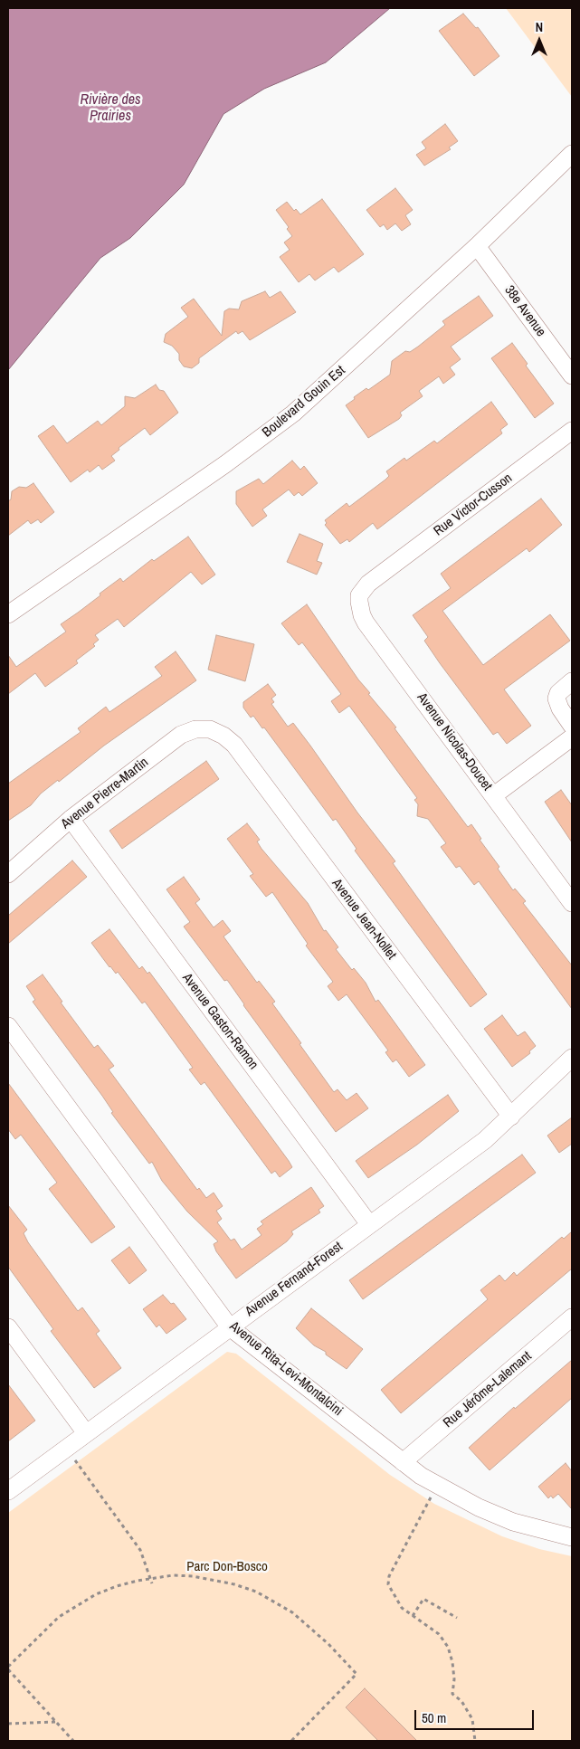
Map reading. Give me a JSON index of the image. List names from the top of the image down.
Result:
{
  "streets": {
    "street": [
      "38e Avenue",
      "Boulevard Gouin Est",
      "Rue Victor-Cusson",
      "Avenue Nicolas-Doucet",
      "Avenue Pierre-Martin",
      "Avenue Jean-Nollet",
      "Avenue Gaston-Ramon",
      "Avenue Fernand-Forest",
      "Avenue Rita-Levi-Montalcini",
      "Rue Jérôme-Lalemant"
    ]
  },
  "crossings": [
    ["38e Avenue", "Boulevard Gouin Est"],
    ["Rue Victor-Cusson", "Avenue Nicolas-Doucet"],
    ["Avenue Pierre-Martin", "Avenue Jean-Nollet"],
    ["Avenue Pierre-Martin", "Avenue Gaston-Ramon"],
    ["Avenue Jean-Nollet", "Avenue Fernand-Forest"],
    ["Avenue Gaston-Ramon", "Avenue Fernand-Forest"],
    ["Avenue Fernand-Forest", "Avenue Rita-Levi-Montalcini"],
    ["Avenue Rita-Levi-Montalcini", "Rue Jérôme-Lalemant"]
  ],
  "water": ["Rivière des Prairies"],
  "parks": ["Parc Don-Bosco"],
  "scale_bar": "50 m",
  "north": "top"
}
